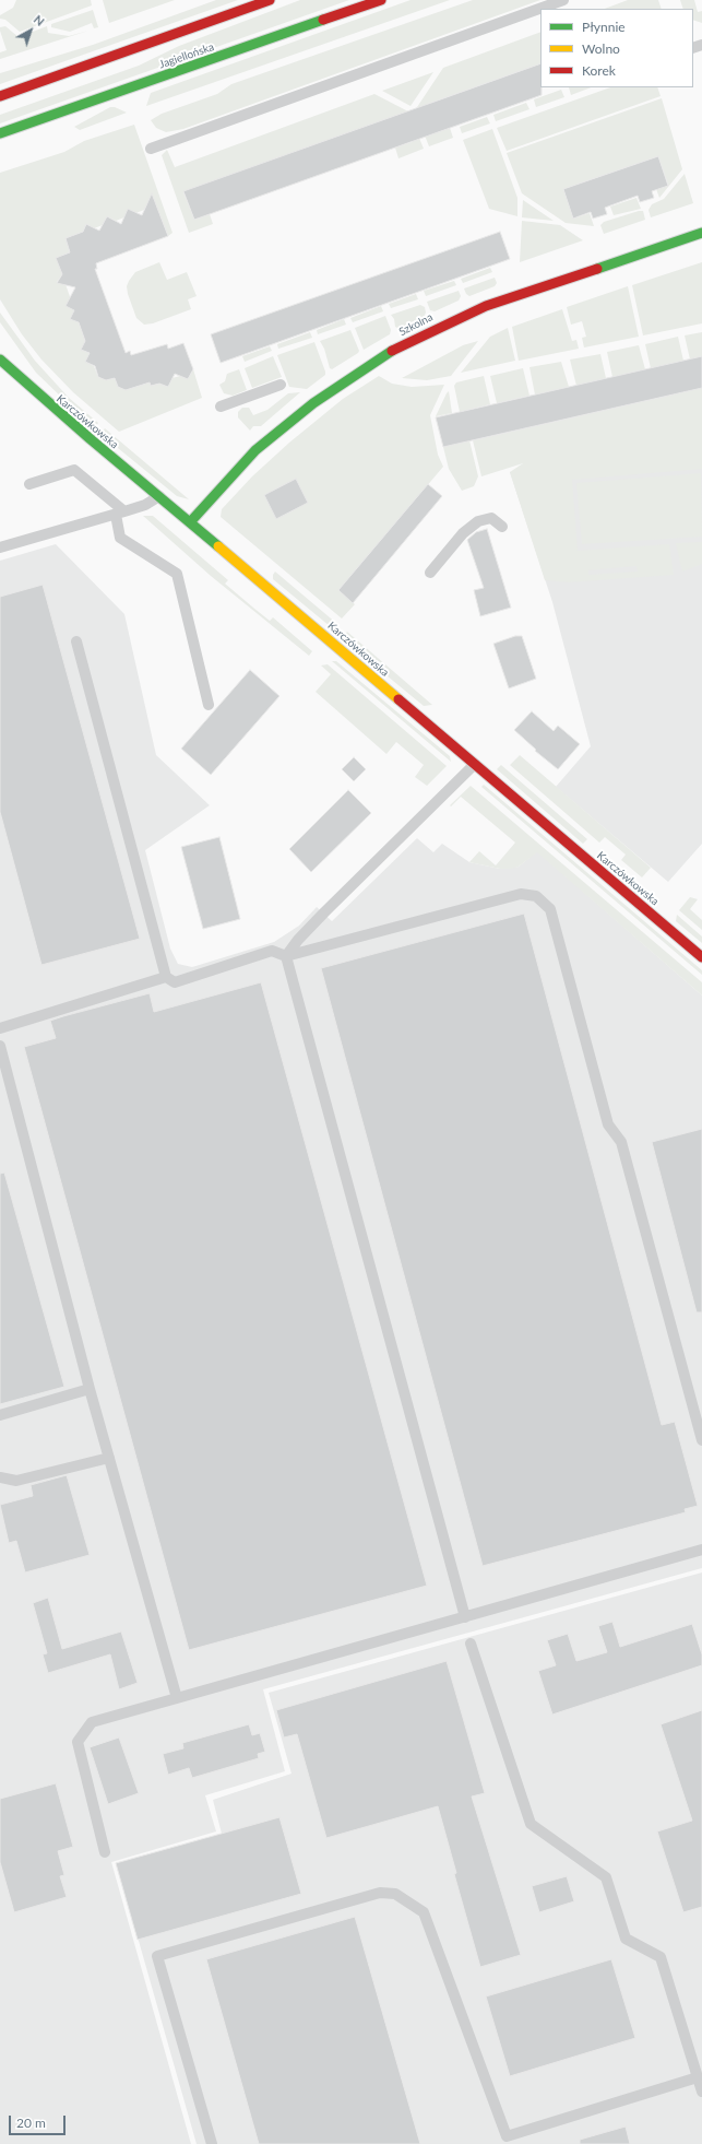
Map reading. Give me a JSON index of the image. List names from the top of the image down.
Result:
{
  "streets": {
    "street": ["Jagiellońska", "Szkolna", "Karczówkowska"]
  },
  "crossings": [
    ["Szkolna", "Karczówkowska"]
  ],
  "legend": ["Płynnie", "Wolno", "Korek"],
  "scale_bar": "20 m",
  "north": "top right"
}
